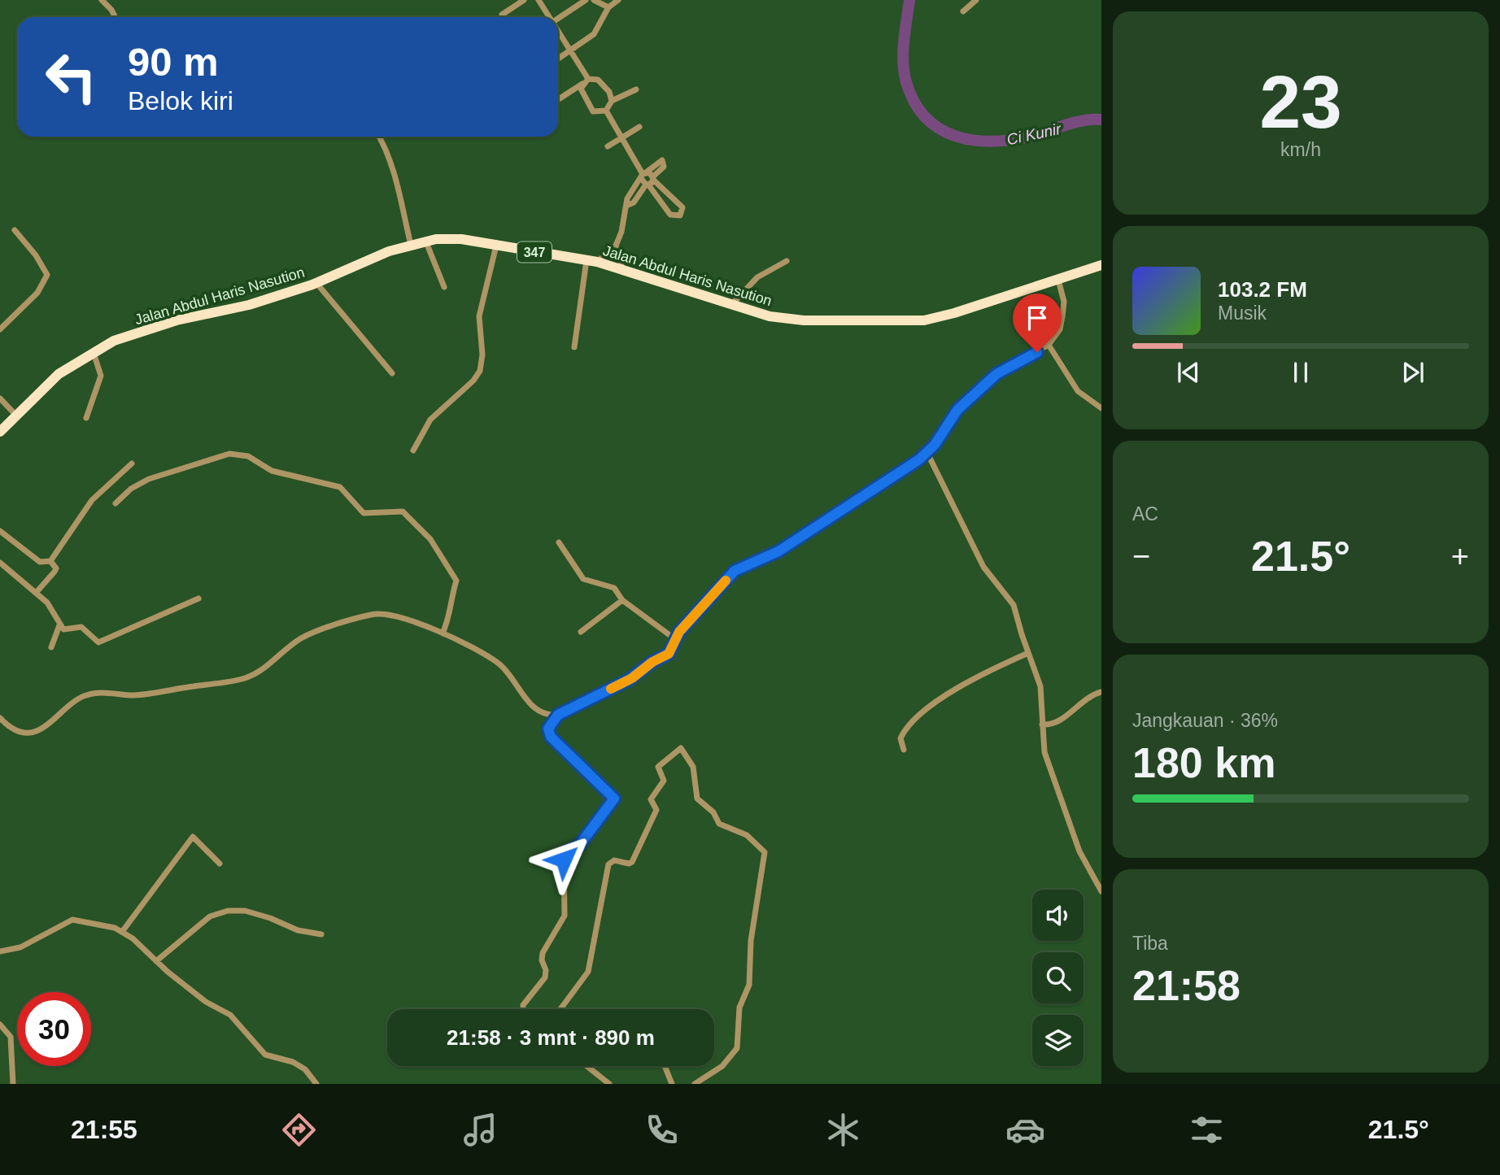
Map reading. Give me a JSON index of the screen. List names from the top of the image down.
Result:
{
  "streets": {
    "main road": ["347", "Jalan Abdul Haris Nasution"]
  },
  "water": ["Ci Kunir"],
  "page": {
    "tile": [
      ["23", "km/h"],
      "AC",
      ["Jangkauan · 36%", "180 km"],
      ["Tiba", "21:58"]
    ],
    "turn": ["90 m", "Belok kiri"],
    "song": ["103.2 FM", "Musik"],
    "heat": ["−", "21.5°", "+"],
    "limit": "30",
    "trip": "21:58 · 3 mnt · 890 m",
    "tabs": ["21:55", "21.5°"]
  }
}
